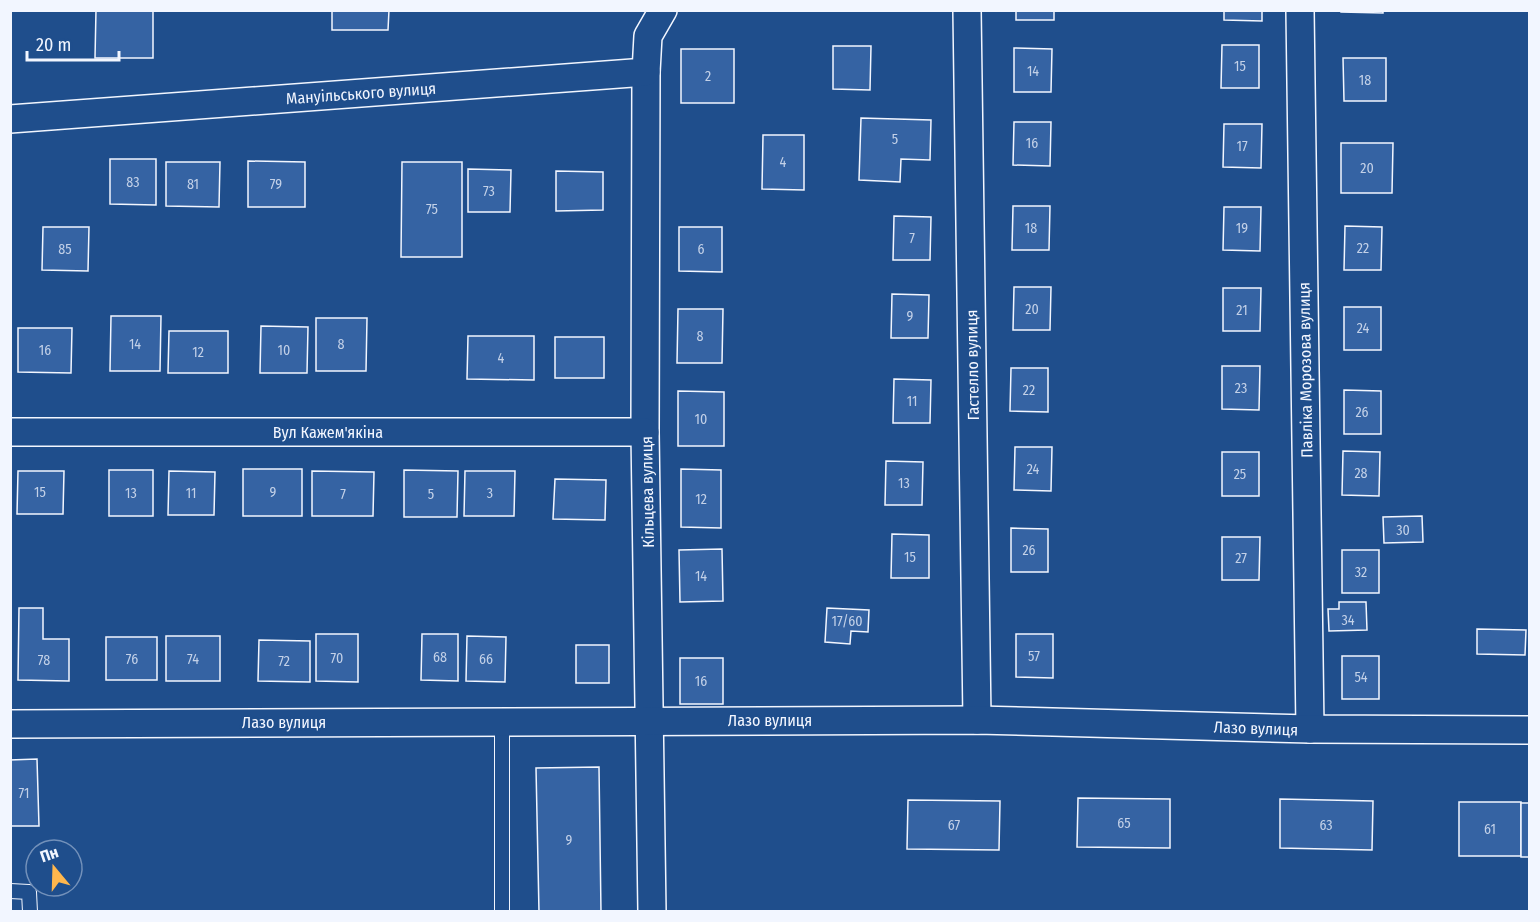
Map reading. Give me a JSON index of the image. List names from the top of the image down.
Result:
{
  "streets": {
    "street": [
      "Мануільського вулиця",
      "Гастелло вулиця",
      "Павліка Морозова вулиця",
      "Вул Кажем'якіна",
      "Кільцева вулиця",
      "Лазо вулиця"
    ]
  },
  "crossings": [
    ["Мануільського вулиця", "Кільцева вулиця"],
    ["Гастелло вулиця", "Лазо вулиця"],
    ["Павліка Морозова вулиця", "Лазо вулиця"],
    ["Вул Кажем'якіна", "Кільцева вулиця"],
    ["Кільцева вулиця", "Лазо вулиця"]
  ],
  "house_numbers": [
    "15",
    "14",
    "2",
    "18",
    "5",
    "16",
    "17",
    "4",
    "20",
    "83",
    "81",
    "79",
    "73",
    "75",
    "18",
    "19",
    "7",
    "22",
    "85",
    "6",
    "20",
    "21",
    "9",
    "24",
    "8",
    "14",
    "8",
    "16",
    "10",
    "12",
    "4",
    "23",
    "22",
    "11",
    "26",
    "10",
    "24",
    "28",
    "25",
    "13",
    "15",
    "9",
    "13",
    "11",
    "3",
    "7",
    "5",
    "12",
    "30",
    "26",
    "15",
    "27",
    "32",
    "14",
    "34",
    "17/60",
    "57",
    "68",
    "70",
    "76",
    "74",
    "66",
    "78",
    "72",
    "54",
    "16",
    "71",
    "65",
    "67",
    "63",
    "61",
    "9"
  ],
  "scale_bar": "20 m",
  "north": "top"
}
